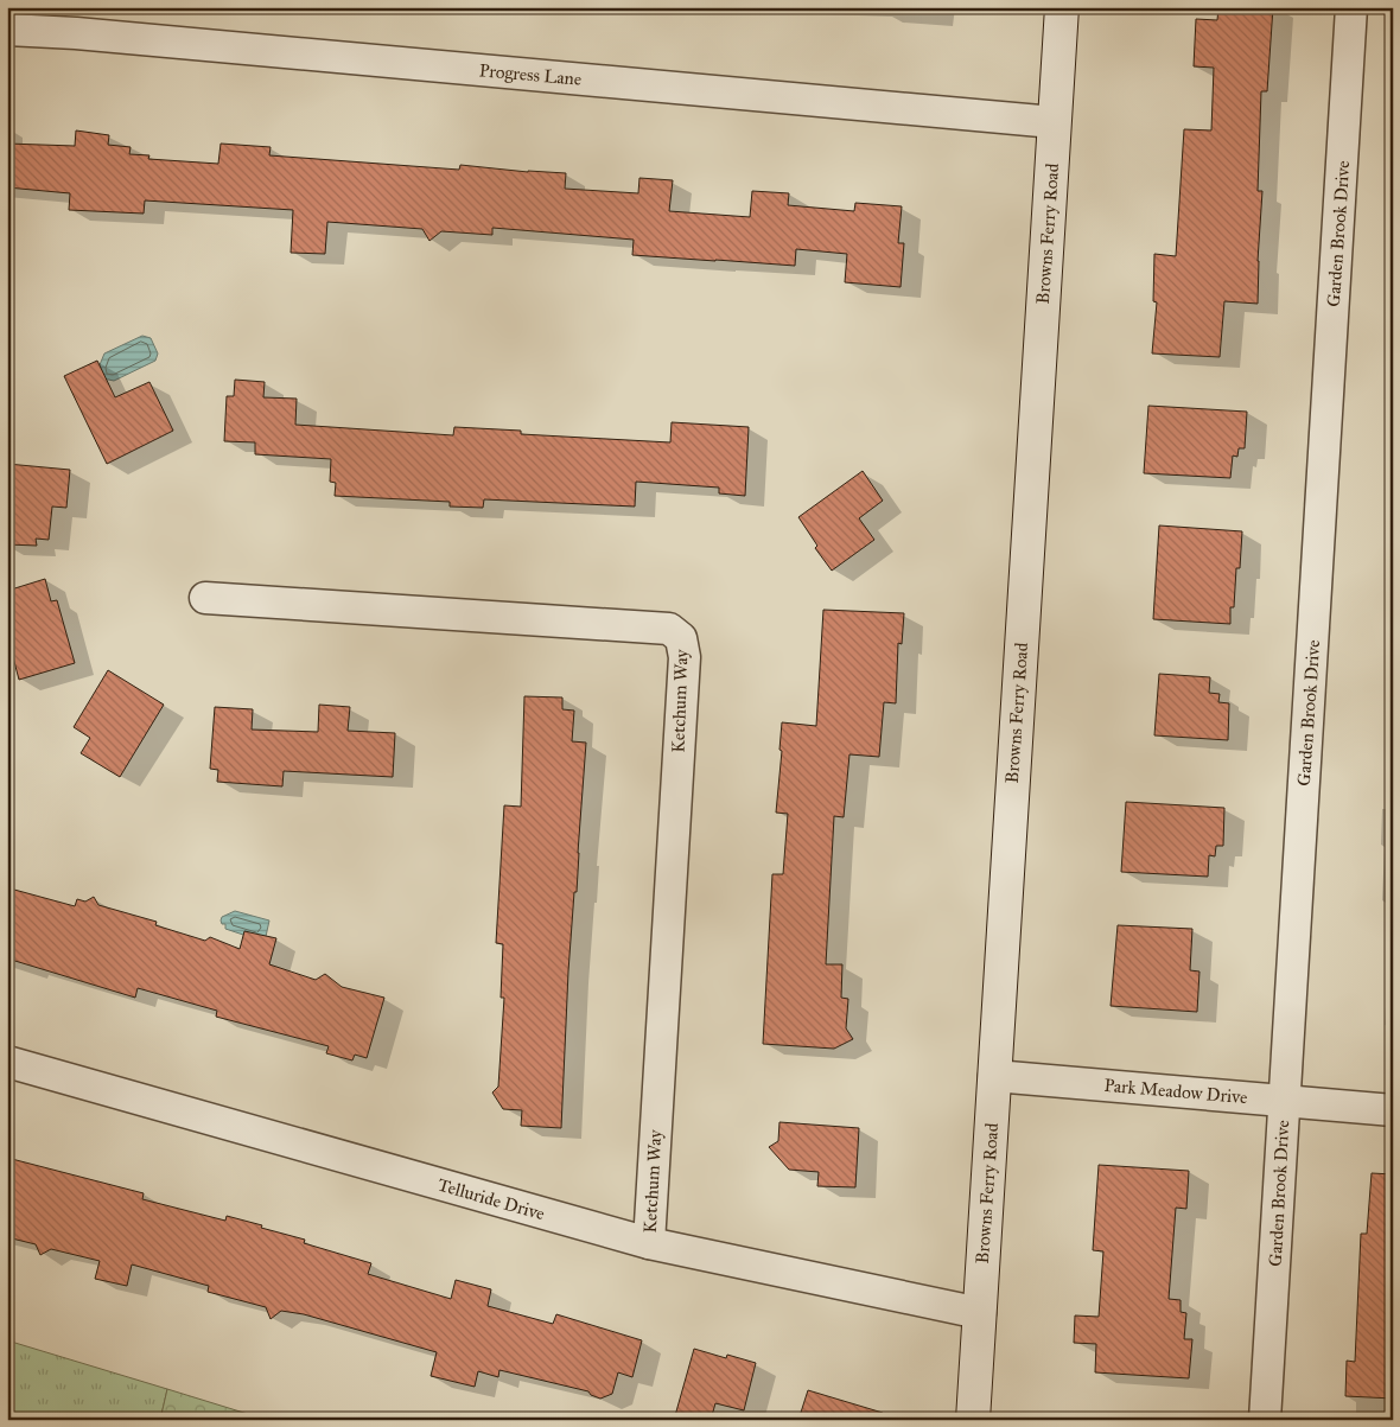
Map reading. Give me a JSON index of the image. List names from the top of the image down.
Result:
{
  "streets": {
    "street": [
      "Progress Lane",
      "Browns Ferry Road",
      "Garden Brook Drive",
      "Ketchum Way",
      "Park Meadow Drive",
      "Telluride Drive"
    ]
  },
  "crossings": [
    ["Progress Lane", "Browns Ferry Road"],
    ["Browns Ferry Road", "Park Meadow Drive"],
    ["Browns Ferry Road", "Telluride Drive"],
    ["Garden Brook Drive", "Park Meadow Drive"],
    ["Ketchum Way", "Telluride Drive"]
  ]
}
